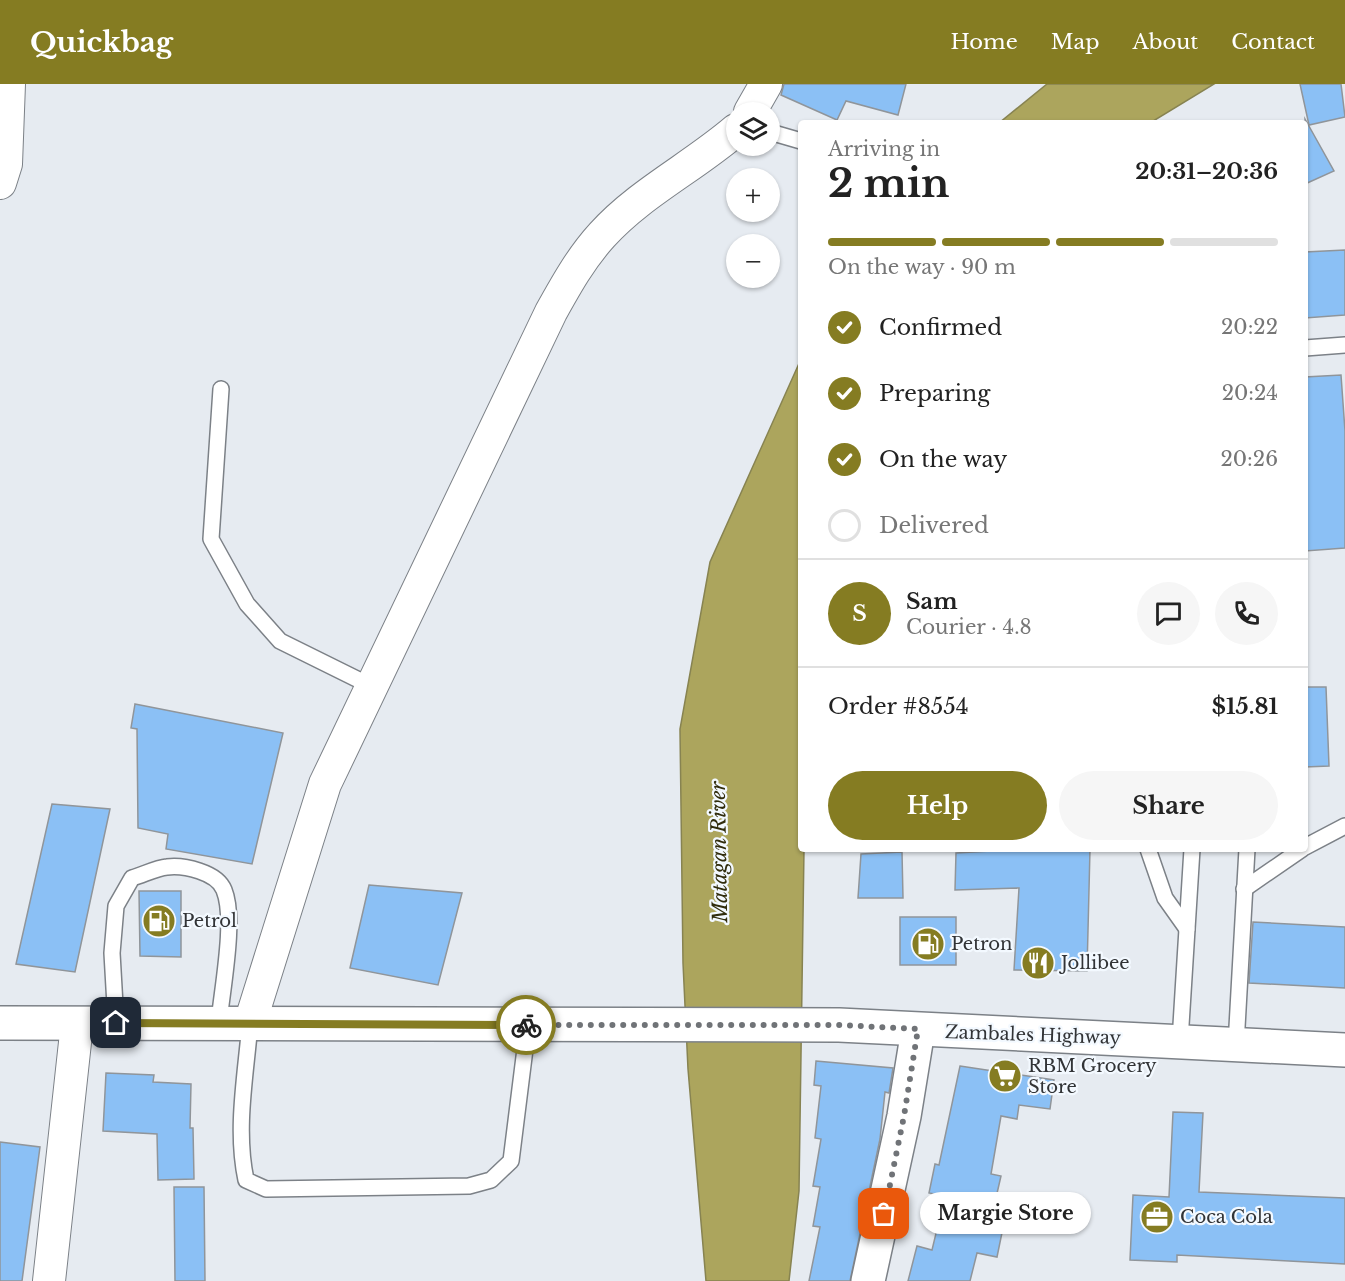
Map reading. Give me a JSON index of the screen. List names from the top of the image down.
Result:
{
  "streets": {
    "main road": ["Zambales Highway"]
  },
  "water": ["Matagan River"],
  "places": {
    "fuel station": ["Petrol", "Petron"],
    "restaurant": ["Jollibee"],
    "supermarket": ["RBM Grocery Store"],
    "other": ["Margie Store"],
    "office": ["Coca Cola"]
  },
  "page": {
    "header": "Quickbag",
    "nav": [
      "Home",
      "Map",
      "About",
      "Contact"
    ],
    "map_buttons": ["+", "−"],
    "heading": ["2 min", "Arriving in", "20:31–20:36"],
    "panel": [
      "Sam",
      "Courier · 4.8",
      "Order #8554",
      "$15.81"
    ],
    "bar": "On the way · 90 m",
    "list": [
      ["Confirmed", "20:22"],
      ["Preparing", "20:24"],
      ["On the way", "20:26"],
      "Delivered"
    ],
    "round": "S",
    "buttons": ["Help", "Share"],
    "bubble": "Margie Store"
  }
}
